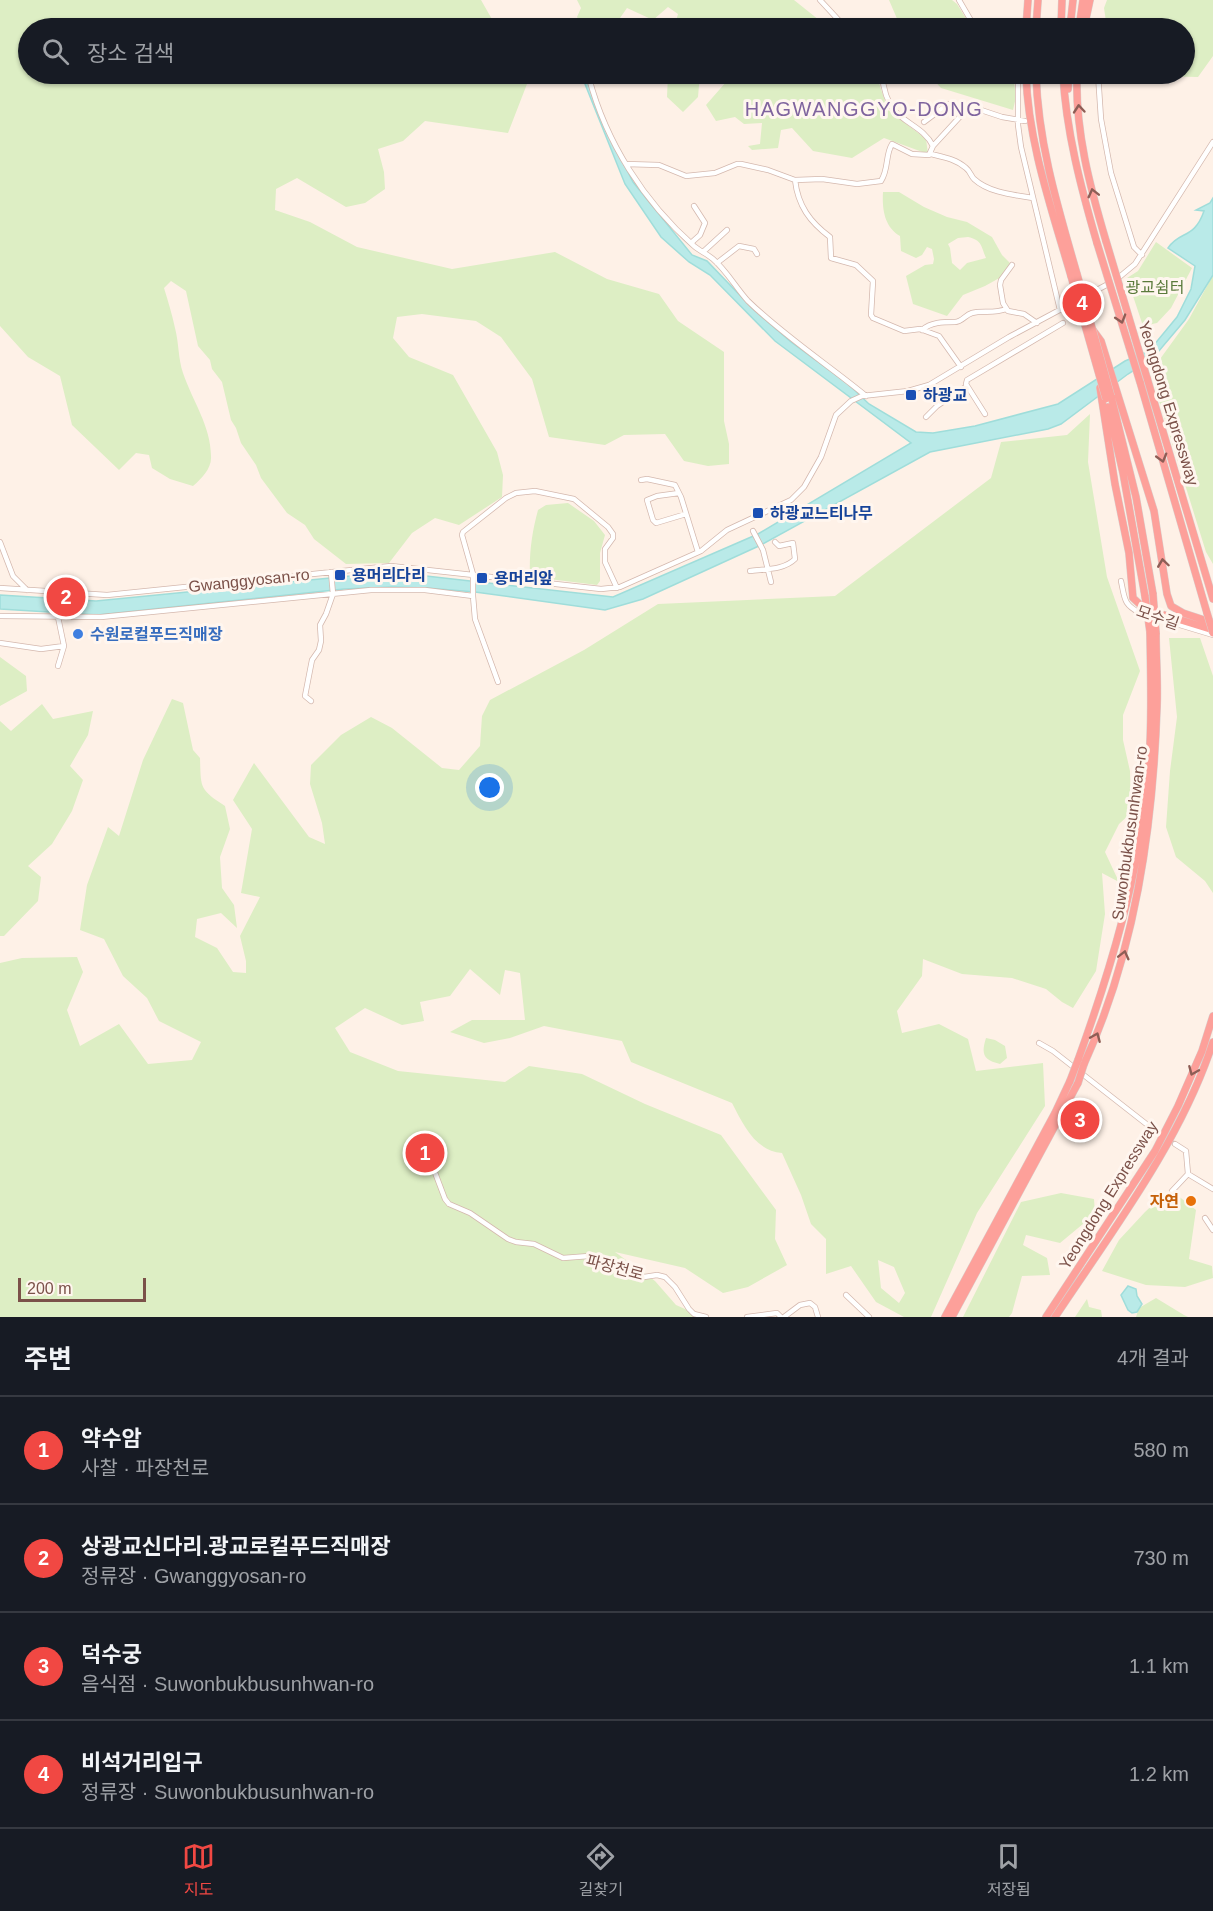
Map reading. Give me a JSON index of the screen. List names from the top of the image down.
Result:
{
  "streets": {
    "highway": ["Yeongdong Expressway", "Suwonbukbusunhwan-ro"],
    "street": ["Gwanggyosan-ro", "모수길", "파장천로"]
  },
  "crossings": [
    ["Yeongdong Expressway", "모수길"]
  ],
  "districts": ["HAGWANGGYO-DONG"],
  "parks": ["광교쉼터"],
  "places": {
    "transit": [
      "하광교",
      "하광교느티나무",
      "용머리다리",
      "용머리앞"
    ],
    "other": ["수원로컬푸드직매장", "자연"]
  },
  "scale_bar": "200 m",
  "page": {
    "search": "장소 검색",
    "pins": [
      "4",
      "2",
      "3",
      "1"
    ],
    "scale": "200 m",
    "heading": ["주변", "4개 결과"],
    "list": [
      {
        "mark": "1",
        "name": "약수암",
        "note": "사찰 · 파장천로",
        "value": "580 m"
      },
      {
        "mark": "2",
        "name": "상광교신다리.광교로컬푸드직매장",
        "note": "정류장 · Gwanggyosan-ro",
        "value": "730 m"
      },
      {
        "mark": "3",
        "name": "덕수궁",
        "note": "음식점 · Suwonbukbusunhwan-ro",
        "value": "1.1 km"
      },
      {
        "mark": "4",
        "name": "비석거리입구",
        "note": "정류장 · Suwonbukbusunhwan-ro",
        "value": "1.2 km"
      }
    ],
    "nav": ["지도", "길찾기", "저장됨"]
  }
}
